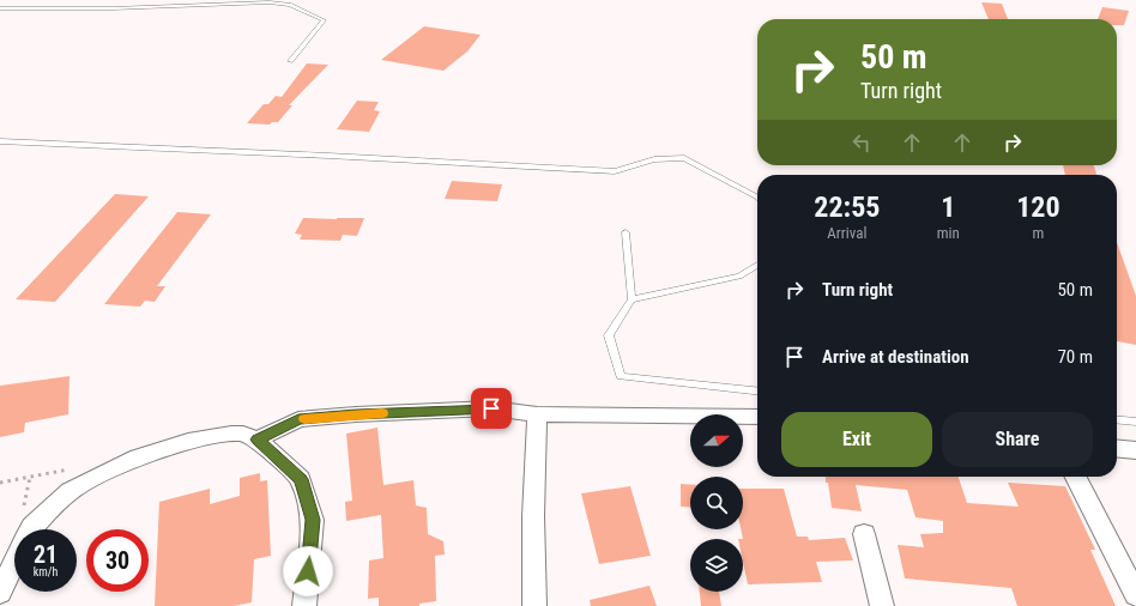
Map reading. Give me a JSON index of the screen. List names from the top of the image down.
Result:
{
  "north": "right",
  "page": {
    "turn": ["50 m", "Turn right"],
    "eta": [
      "22:55",
      "Arrival",
      "1",
      "min",
      "120",
      "m"
    ],
    "list": [
      {
        "name": "Turn right",
        "value": "50 m"
      },
      {
        "name": "Arrive at destination",
        "value": "70 m"
      }
    ],
    "buttons": ["Exit", "Share"],
    "speed": "21 km/h",
    "limit": "30"
  }
}
